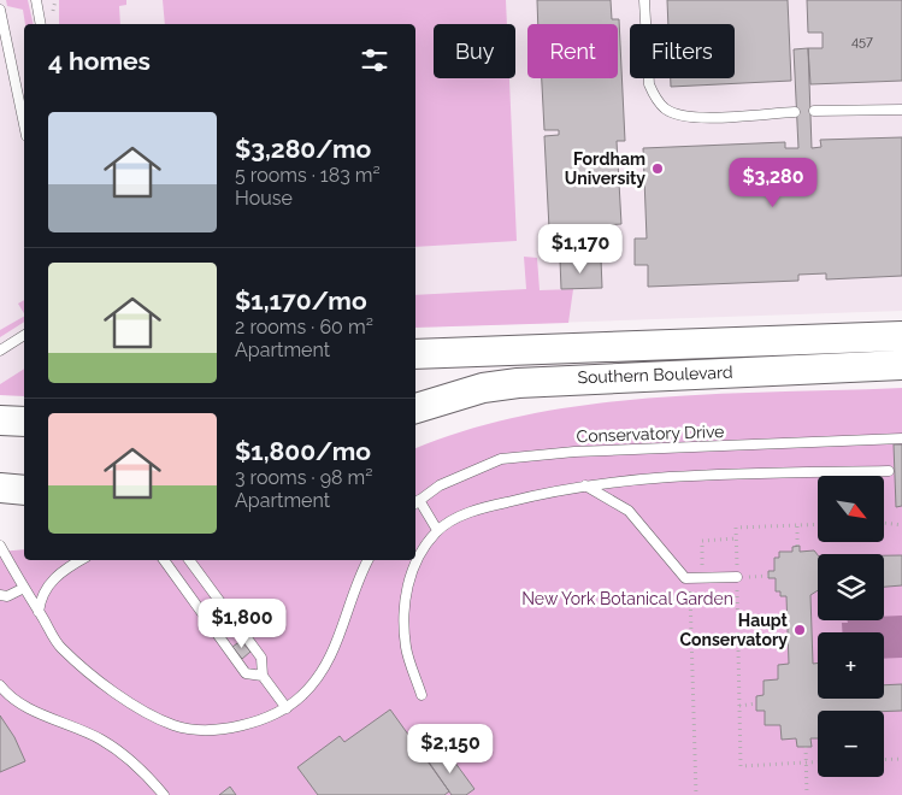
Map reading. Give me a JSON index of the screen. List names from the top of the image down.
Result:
{
  "streets": {
    "main road": ["Southern Boulevard"],
    "lane": ["Conservatory Drive"]
  },
  "parks": ["New York Botanical Garden"],
  "places": ["Fordham University", "Haupt Conservatory"],
  "house_numbers": ["457"],
  "north": "bottom right",
  "page": {
    "chip": ["Buy", "Rent", "Filters"],
    "heading": "4 homes",
    "list": [
      {
        "name": "$3,280/mo",
        "note": "5 rooms · 183 m² · House"
      },
      {
        "name": "$1,170/mo",
        "note": "2 rooms · 60 m² · Apartment"
      },
      {
        "name": "$1,800/mo",
        "note": "3 rooms · 98 m² · Apartment"
      }
    ],
    "price": [
      "$3,280",
      "$1,170",
      "$1,800",
      "$2,150"
    ],
    "map_buttons": ["+", "−"]
  }
}
